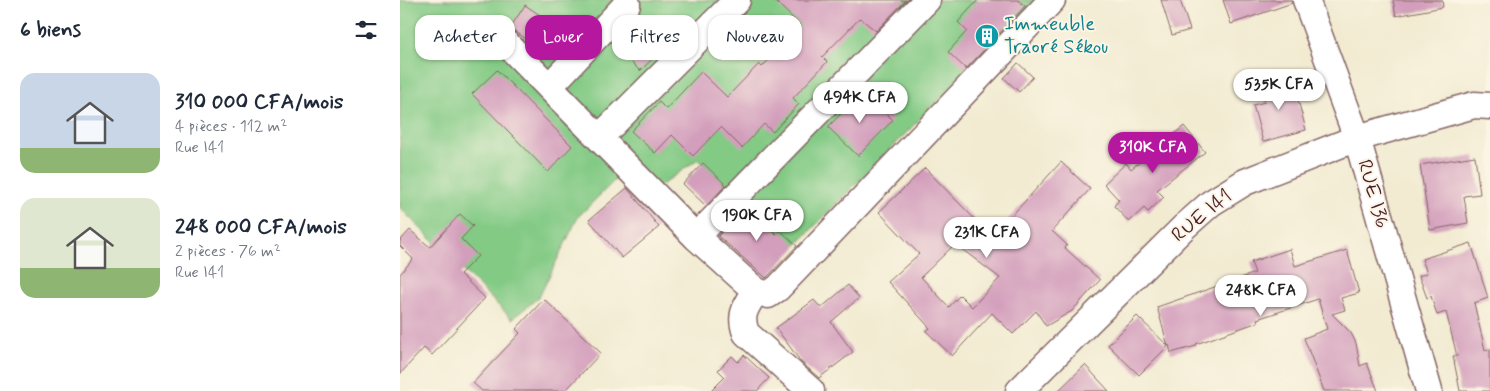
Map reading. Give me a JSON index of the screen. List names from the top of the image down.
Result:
{
  "streets": {
    "street": ["RUE I36", "RUE I41"]
  },
  "crossings": [
    ["RUE I36", "RUE I41"]
  ],
  "places": {
    "building": ["Immeuble Traoré Sékou"]
  },
  "page": {
    "heading": "6 biens",
    "chip": [
      "Acheter",
      "Louer",
      "Filtres",
      "Nouveau"
    ],
    "list": [
      {
        "name": "310 000 CFA/mois",
        "note": "4 pièces · 112 m² · Rue I41"
      },
      {
        "name": "248 000 CFA/mois",
        "note": "2 pièces · 76 m² · Rue I41"
      }
    ],
    "price": [
      "535K CFA",
      "494K CFA",
      "310K CFA",
      "190K CFA",
      "231K CFA",
      "248K CFA"
    ]
  }
}
